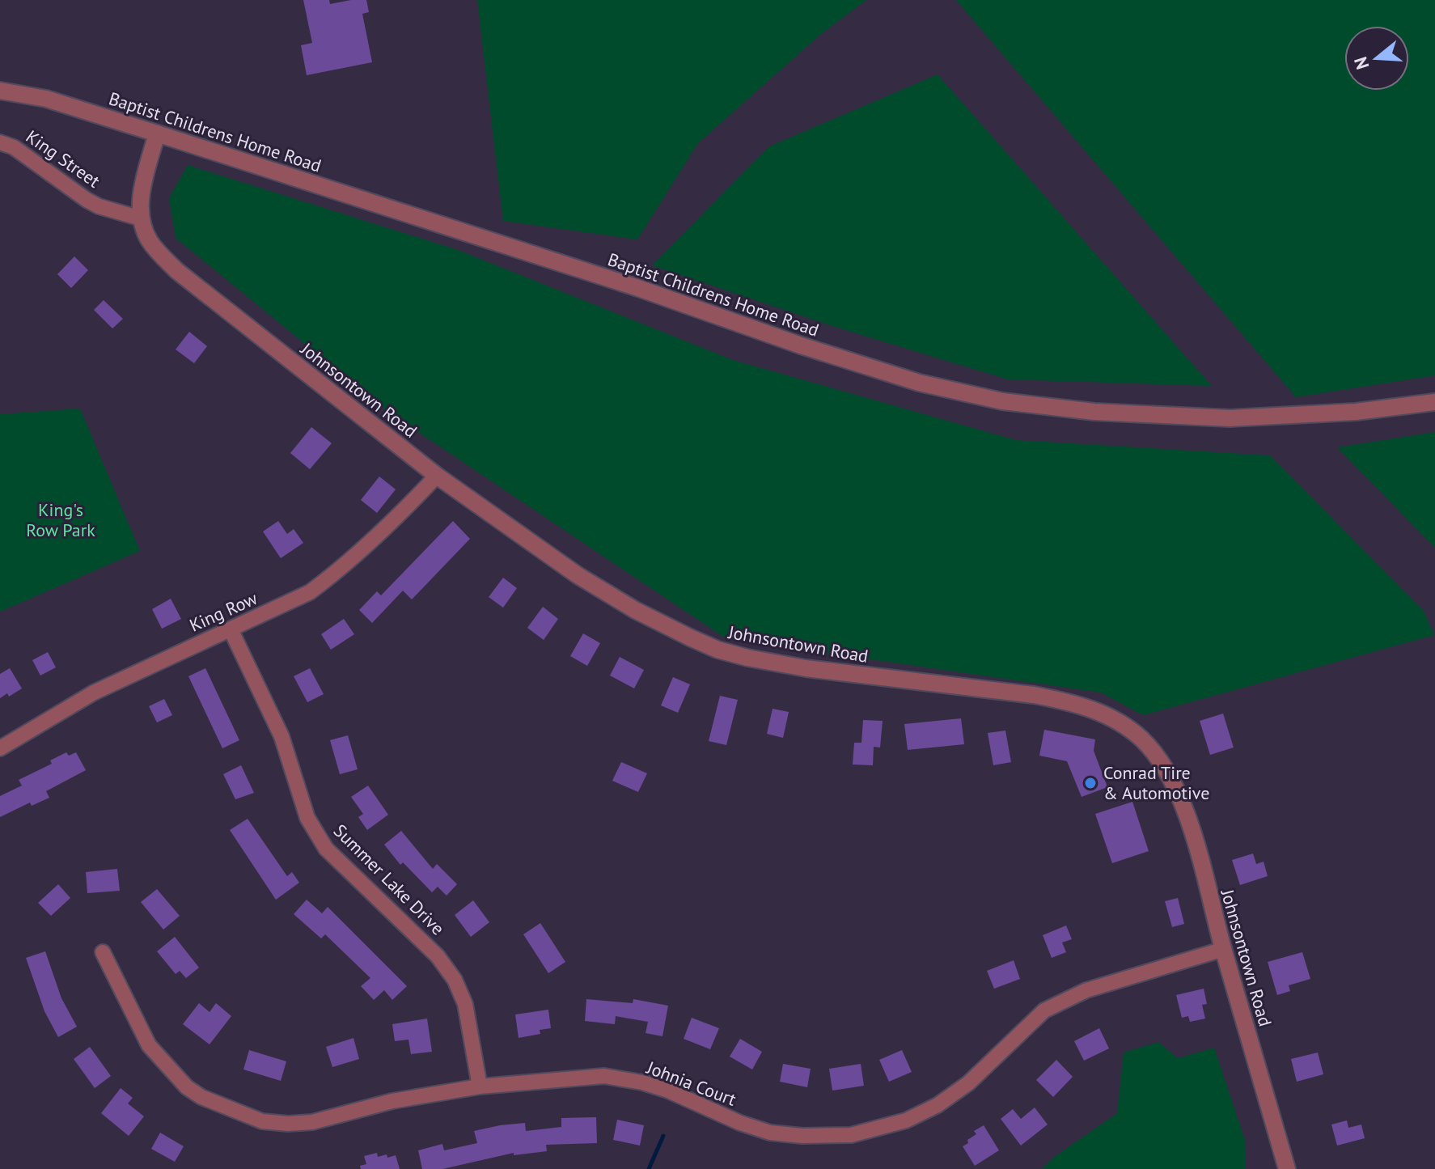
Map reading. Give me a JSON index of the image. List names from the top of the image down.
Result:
{
  "streets": {
    "street": [
      "Baptist Childrens Home Road",
      "King Street",
      "Johnsontown Road",
      "King Row",
      "Summer Lake Drive",
      "Johnia Court"
    ]
  },
  "crossings": [
    ["King Street", "Johnsontown Road"],
    ["Johnsontown Road", "King Row"],
    ["Johnsontown Road", "Johnia Court"],
    ["King Row", "Summer Lake Drive"],
    ["Summer Lake Drive", "Johnia Court"]
  ],
  "parks": ["King's Row Park"],
  "places": ["Conrad Tire & Automotive"],
  "north": "left"
}
